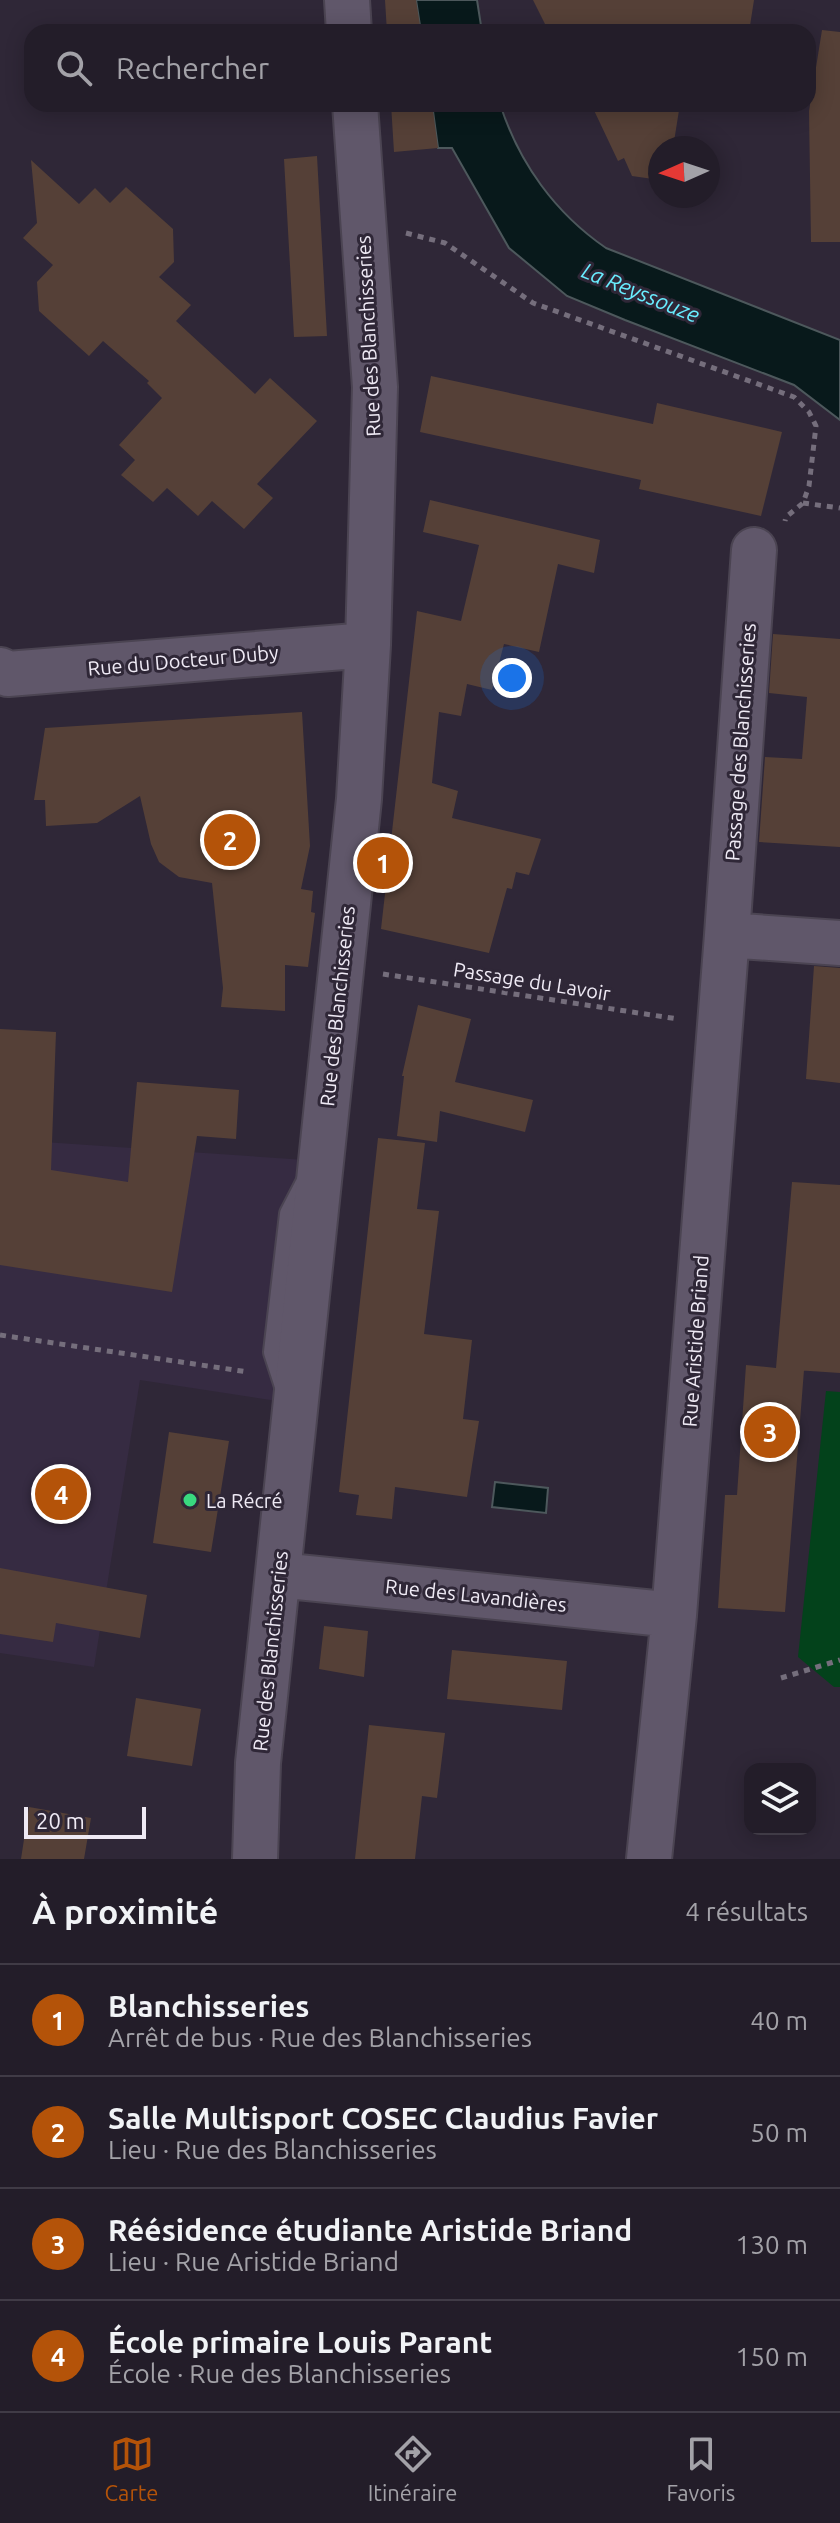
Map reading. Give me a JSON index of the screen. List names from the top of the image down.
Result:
{
  "streets": {
    "street": [
      "Rue des Blanchisseries",
      "Rue du Docteur Duby",
      "Passage des Blanchisseries",
      "Rue Aristide Briand",
      "Rue des Lavandières"
    ],
    "path": ["Passage du Lavoir"]
  },
  "crossings": [
    ["Rue des Blanchisseries", "Rue du Docteur Duby"],
    ["Rue des Blanchisseries", "Passage du Lavoir"],
    ["Rue des Blanchisseries", "Rue des Lavandières"],
    ["Passage des Blanchisseries", "Rue Aristide Briand"],
    ["Passage du Lavoir", "Rue Aristide Briand"],
    ["Rue Aristide Briand", "Rue des Lavandières"]
  ],
  "water": ["La Reyssouze"],
  "places": ["La Récré"],
  "scale_bar": "20 m",
  "north": "left",
  "page": {
    "search": "Rechercher",
    "pins": [
      "2",
      "1",
      "3",
      "4"
    ],
    "scale": "20 m",
    "heading": ["À proximité", "4 résultats"],
    "list": [
      {
        "mark": "1",
        "name": "Blanchisseries",
        "note": "Arrêt de bus · Rue des Blanchisseries",
        "value": "40 m"
      },
      {
        "mark": "2",
        "name": "Salle Multisport COSEC Claudius Favier",
        "note": "Lieu · Rue des Blanchisseries",
        "value": "50 m"
      },
      {
        "mark": "3",
        "name": "Réésidence étudiante Aristide Briand",
        "note": "Lieu · Rue Aristide Briand",
        "value": "130 m"
      },
      {
        "mark": "4",
        "name": "École primaire Louis Parant",
        "note": "École · Rue des Blanchisseries",
        "value": "150 m"
      }
    ],
    "nav": ["Carte", "Itinéraire", "Favoris"]
  }
}
